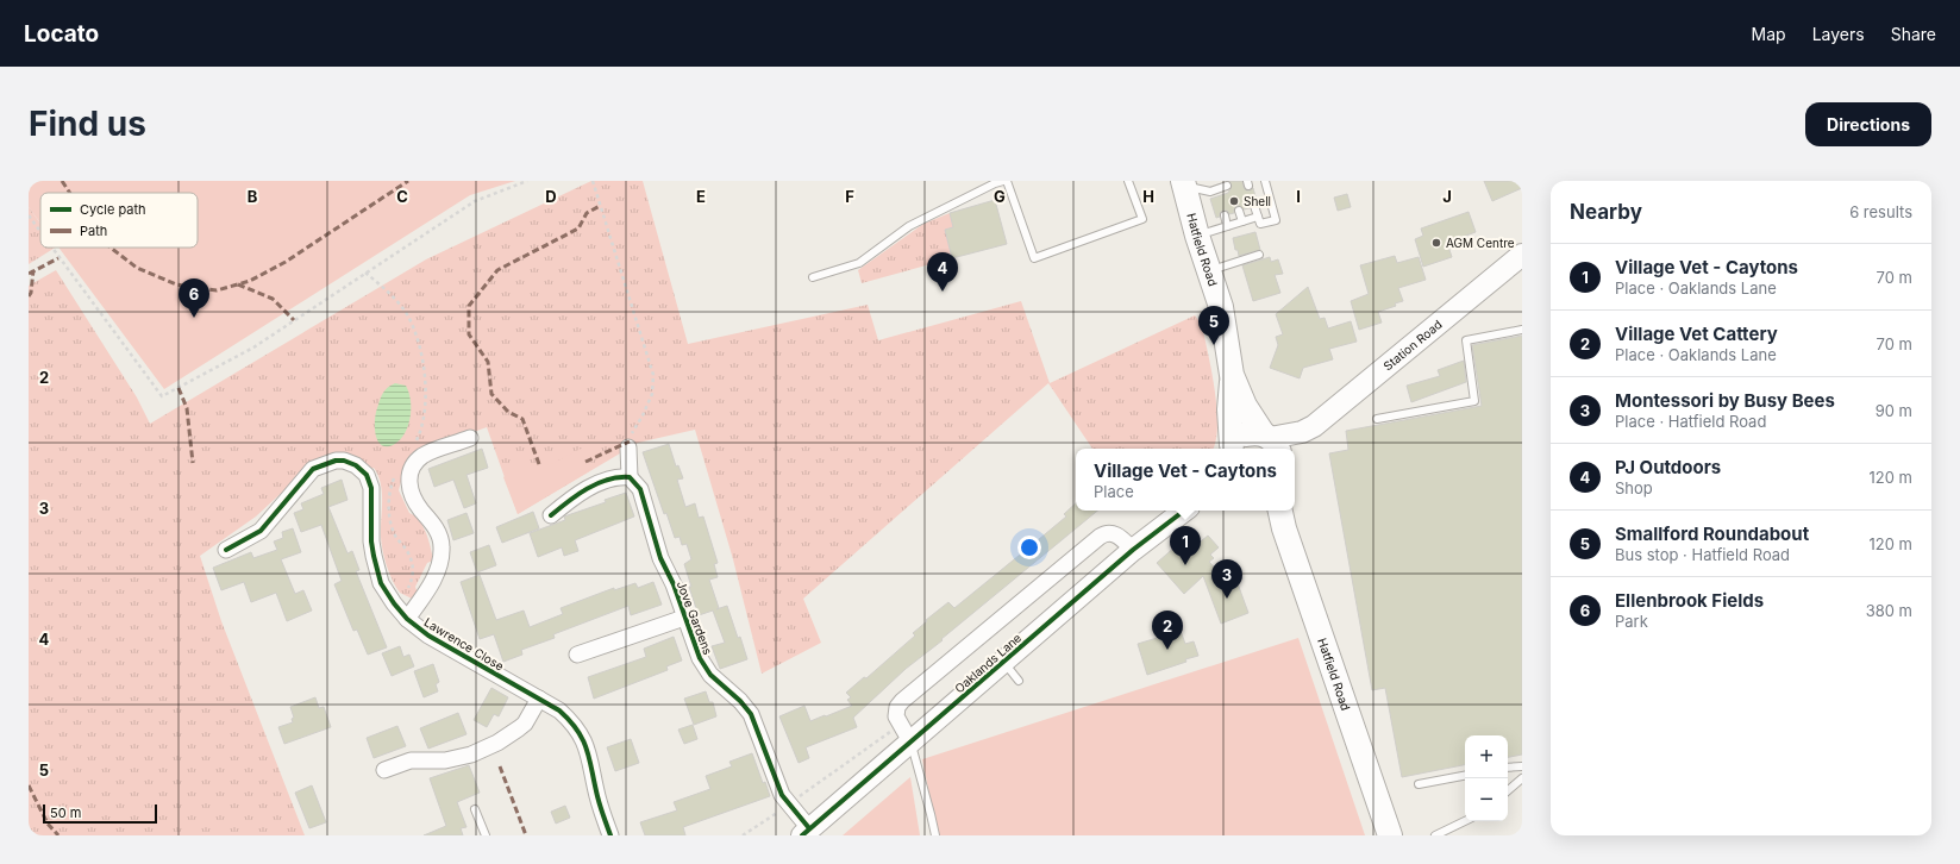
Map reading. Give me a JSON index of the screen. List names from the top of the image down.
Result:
{
  "streets": {
    "main road": ["Hatfield Road"],
    "street": [
      "Station Road",
      "Jove Gardens",
      "Lawrence Close",
      "Oaklands Lane"
    ]
  },
  "crossings": [
    ["Hatfield Road", "Station Road"],
    ["Jove Gardens", "Oaklands Lane"]
  ],
  "places": ["Shell", "AGM Centre"],
  "legend": ["Cycle path", "Path"],
  "scale_bar": "50 m",
  "page": {
    "header": "Locato",
    "nav": ["Map", "Layers", "Share"],
    "buttons": "Directions",
    "title": "Find us",
    "heading": ["Nearby", "6 results"],
    "list": [
      {
        "mark": "1",
        "name": "Village Vet - Caytons",
        "note": "Place · Oaklands Lane",
        "value": "70 m"
      },
      {
        "mark": "2",
        "name": "Village Vet Cattery",
        "note": "Place · Oaklands Lane",
        "value": "70 m"
      },
      {
        "mark": "3",
        "name": "Montessori by Busy Bees",
        "note": "Place · Hatfield Road",
        "value": "90 m"
      },
      {
        "mark": "4",
        "name": "PJ Outdoors",
        "note": "Shop",
        "value": "120 m"
      },
      {
        "mark": "5",
        "name": "Smallford Roundabout",
        "note": "Bus stop · Hatfield Road",
        "value": "120 m"
      },
      {
        "mark": "6",
        "name": "Ellenbrook Fields",
        "note": "Park",
        "value": "380 m"
      }
    ],
    "pins": [
      "4",
      "6",
      "5",
      "1",
      "3",
      "2"
    ],
    "popup": ["Village Vet - Caytons", "Place"],
    "map_buttons": ["+", "−"],
    "scale": "50 m"
  },
  "grid": {
    "columns": [
      "B",
      "C",
      "D",
      "E",
      "F",
      "G",
      "H",
      "I",
      "J"
    ],
    "rows": [
      "2",
      "3",
      "4",
      "5"
    ]
  }
}
